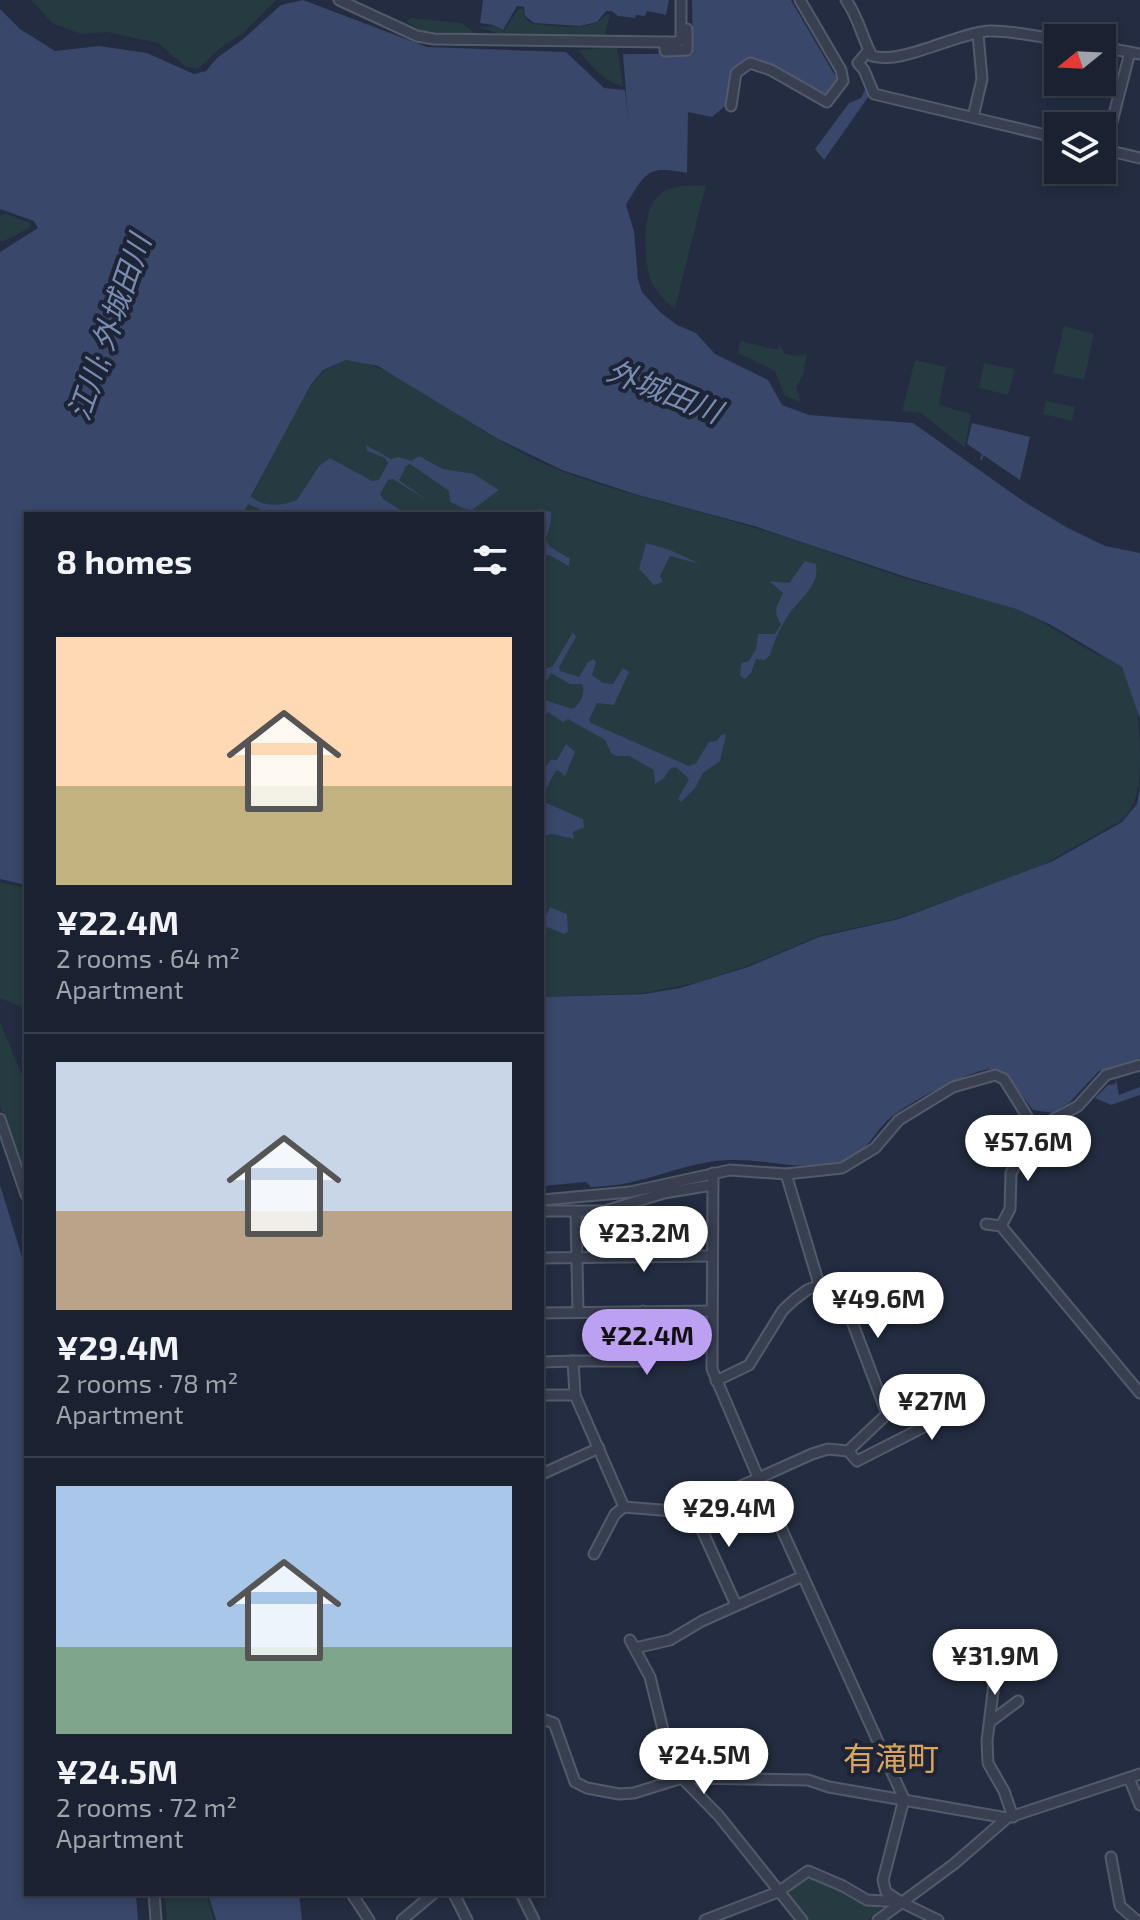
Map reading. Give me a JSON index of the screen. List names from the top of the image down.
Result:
{
  "districts": ["有滝町"],
  "water": ["江川; 外城田川", "外城田川"],
  "north": "left",
  "page": {
    "heading": "8 homes",
    "list": [
      {
        "name": "¥22.4M",
        "note": "2 rooms · 64 m² · Apartment"
      },
      {
        "name": "¥29.4M",
        "note": "2 rooms · 78 m² · Apartment"
      },
      {
        "name": "¥24.5M",
        "note": "2 rooms · 72 m² · Apartment"
      }
    ],
    "price": [
      "¥57.6M",
      "¥23.2M",
      "¥49.6M",
      "¥22.4M",
      "¥27M",
      "¥29.4M",
      "¥31.9M",
      "¥24.5M"
    ]
  }
}
